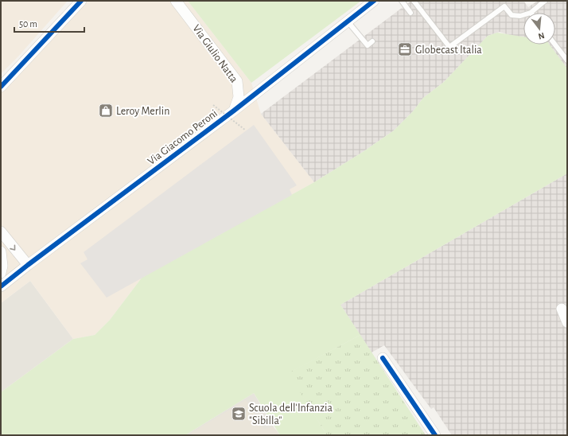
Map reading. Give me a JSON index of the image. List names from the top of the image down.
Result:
{
  "streets": {
    "street": ["Via Giulio Natta", "Via Giacomo Peroni"]
  },
  "crossings": [
    ["Via Giulio Natta", "Via Giacomo Peroni"]
  ],
  "places": {
    "office": ["Globecast Italia"],
    "shop": ["Leroy Merlin"],
    "school or university": ["Scuola dell'Infanzia \"Sibilla\""]
  },
  "scale_bar": "50 m",
  "north": "bottom"
}
